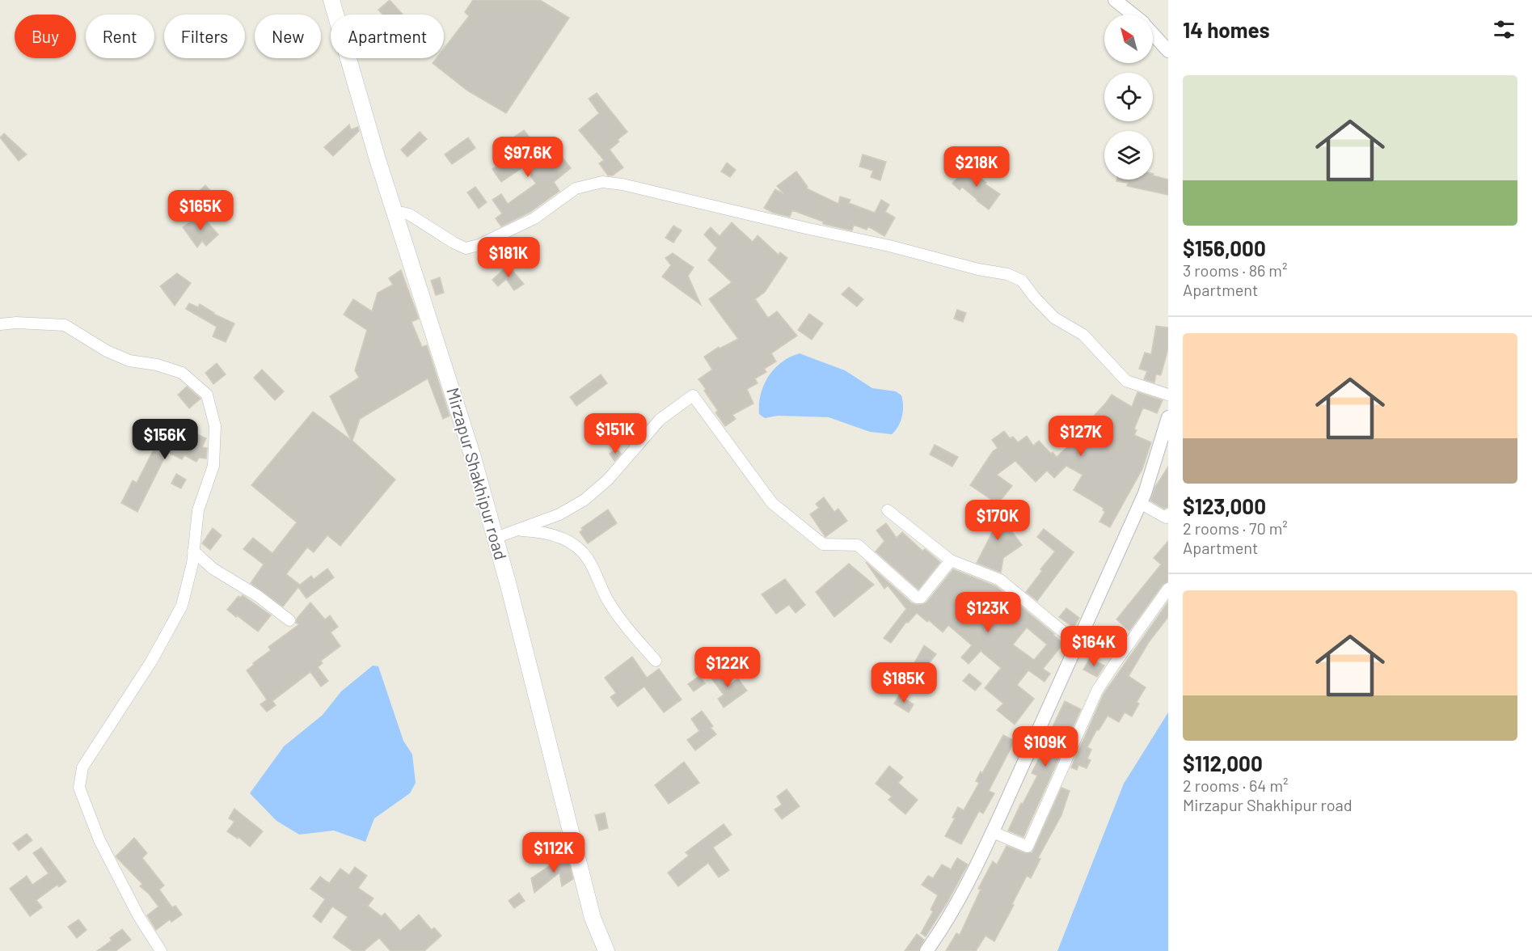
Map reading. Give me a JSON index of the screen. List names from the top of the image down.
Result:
{
  "streets": {
    "main road": ["Mirzapur Shakhipur road"]
  },
  "north": "top left",
  "page": {
    "heading": "14 homes",
    "chip": [
      "Buy",
      "Rent",
      "Filters",
      "New",
      "Apartment"
    ],
    "list": [
      {
        "name": "$156,000",
        "note": "3 rooms · 86 m² · Apartment"
      },
      {
        "name": "$123,000",
        "note": "2 rooms · 70 m² · Apartment"
      },
      {
        "name": "$112,000",
        "note": "2 rooms · 64 m² · Mirzapur Shakhipur road"
      }
    ],
    "price": [
      "$97.6K",
      "$218K",
      "$165K",
      "$181K",
      "$151K",
      "$127K",
      "$156K",
      "$170K",
      "$123K",
      "$164K",
      "$122K",
      "$185K",
      "$109K",
      "$112K"
    ]
  }
}
